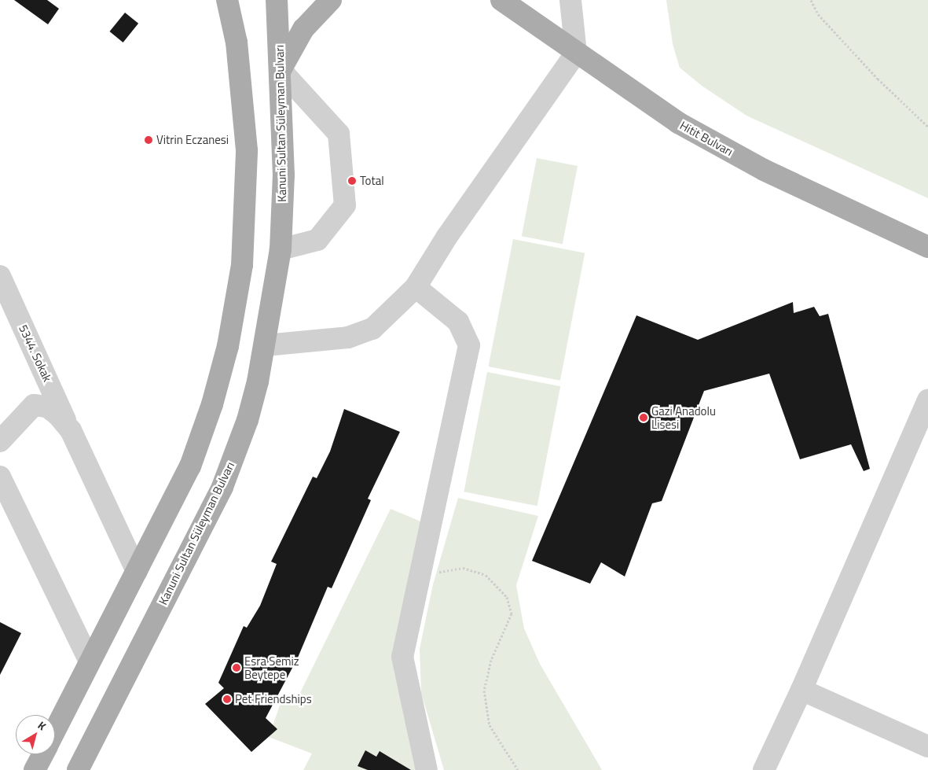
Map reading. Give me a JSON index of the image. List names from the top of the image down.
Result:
{
  "streets": {
    "main road": ["Kanuni Sultan Süleyman Bulvarı", "Hitit Bulvarı"],
    "street": ["5344. Sokak"]
  },
  "places": [
    "Vitrin Eczanesi",
    "Total",
    "Gazi Anadolu Lisesi",
    "Esra Semiz Beytepe",
    "Pet Friendships"
  ],
  "north": "top right"
}
